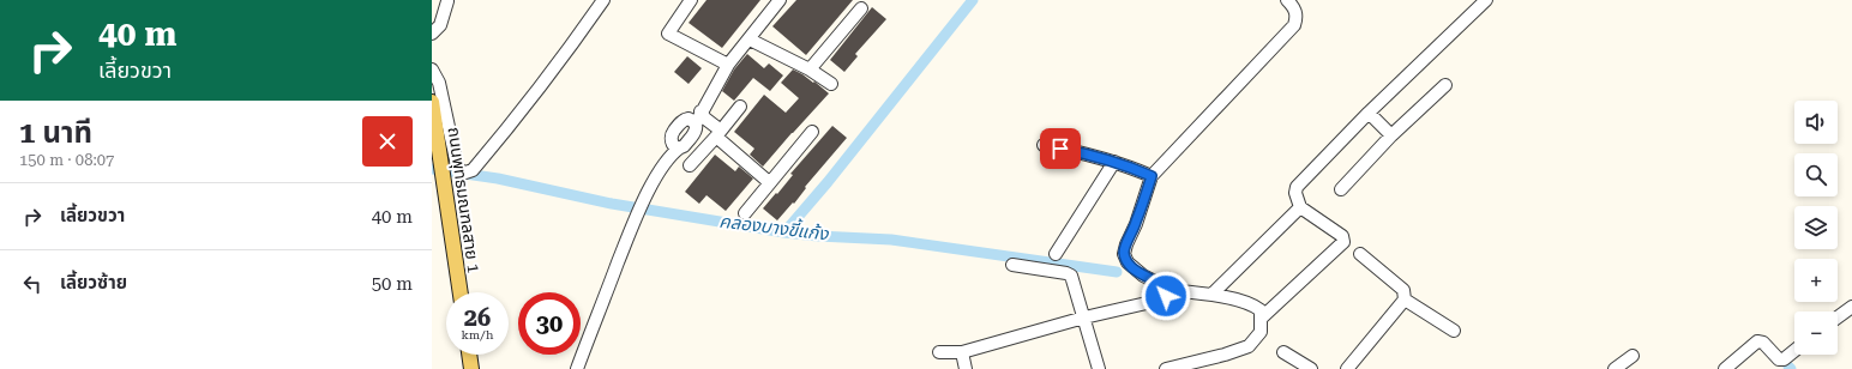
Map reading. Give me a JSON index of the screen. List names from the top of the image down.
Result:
{
  "streets": {
    "main road": ["ถนนพุทธมณฑลสาย 1"]
  },
  "water": ["คลองบางขี้แก้ง"],
  "page": {
    "turn": ["40 m", "เลี้ยวขวา"],
    "heading": ["1 นาที", "150 m · 08:07"],
    "map_buttons": ["+", "−"],
    "list": [
      {
        "name": "เลี้ยวขวา",
        "value": "40 m"
      },
      {
        "name": "เลี้ยวซ้าย",
        "value": "50 m"
      }
    ],
    "speed": "26 km/h",
    "limit": "30"
  }
}
